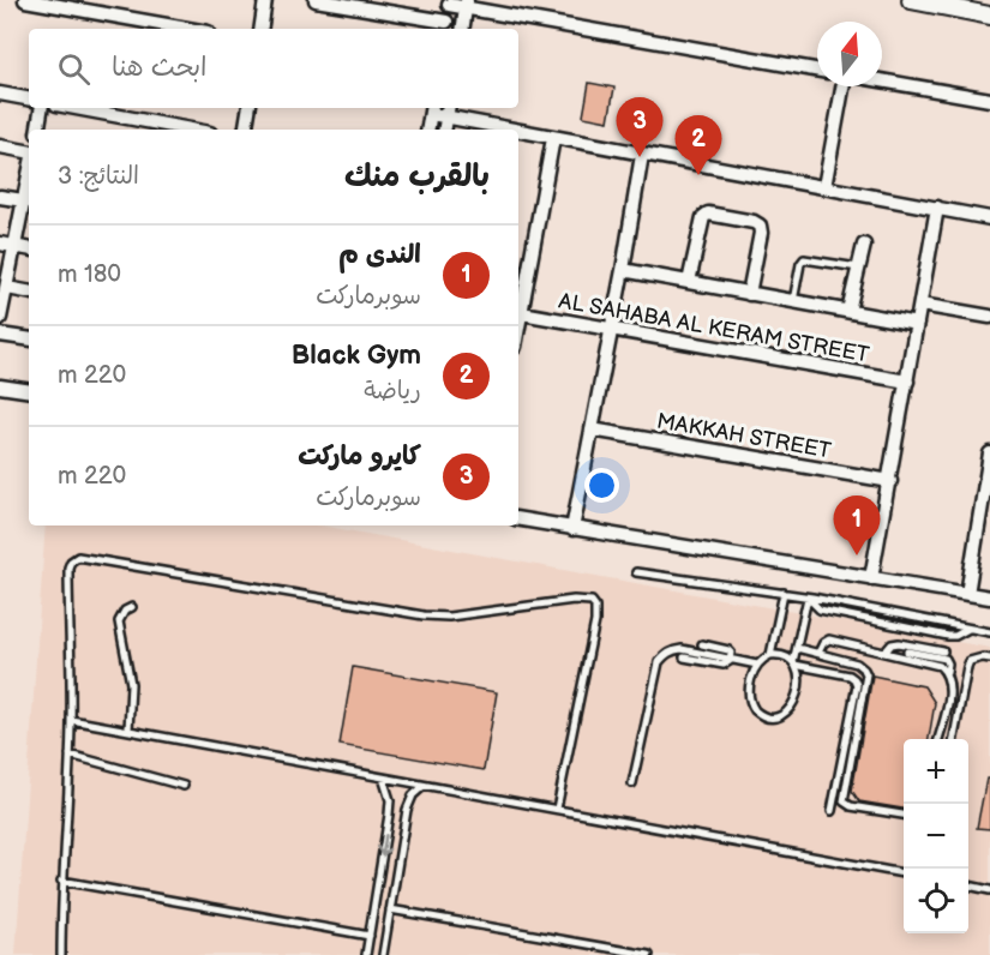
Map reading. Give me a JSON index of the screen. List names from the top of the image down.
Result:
{
  "streets": {
    "street": ["AL SAHABA AL KERAM STREET", "MAKKAH STREET"]
  },
  "north": "top",
  "page": {
    "search": "ابحث هنا",
    "pins": ["3", "2", "1"],
    "heading": ["بالقرب منك", "النتائج: 3"],
    "list": [
      {
        "mark": "1",
        "name": "الندى م",
        "note": "سوبرماركت",
        "value": "180 m"
      },
      {
        "mark": "2",
        "name": "Black Gym",
        "note": "رياضة",
        "value": "220 m"
      },
      {
        "mark": "3",
        "name": "كايرو ماركت",
        "note": "سوبرماركت",
        "value": "220 m"
      }
    ],
    "map_buttons": ["+", "−"]
  }
}
